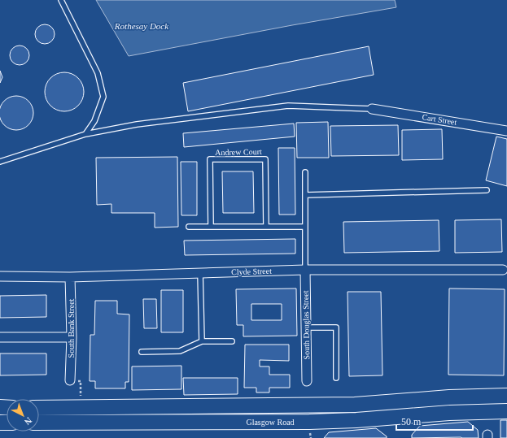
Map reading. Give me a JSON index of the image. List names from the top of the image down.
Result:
{
  "streets": {
    "main road": ["Glasgow Road"],
    "street": [
      "Cart Street",
      "Clyde Street",
      "South Douglas Street",
      "South Bank Street"
    ],
    "lane": ["Andrew Court"]
  },
  "crossings": [
    ["Clyde Street", "South Douglas Street"],
    ["Clyde Street", "South Bank Street"]
  ],
  "water": ["Rothesay Dock"],
  "scale_bar": "50 m",
  "north": "bottom right"
}
